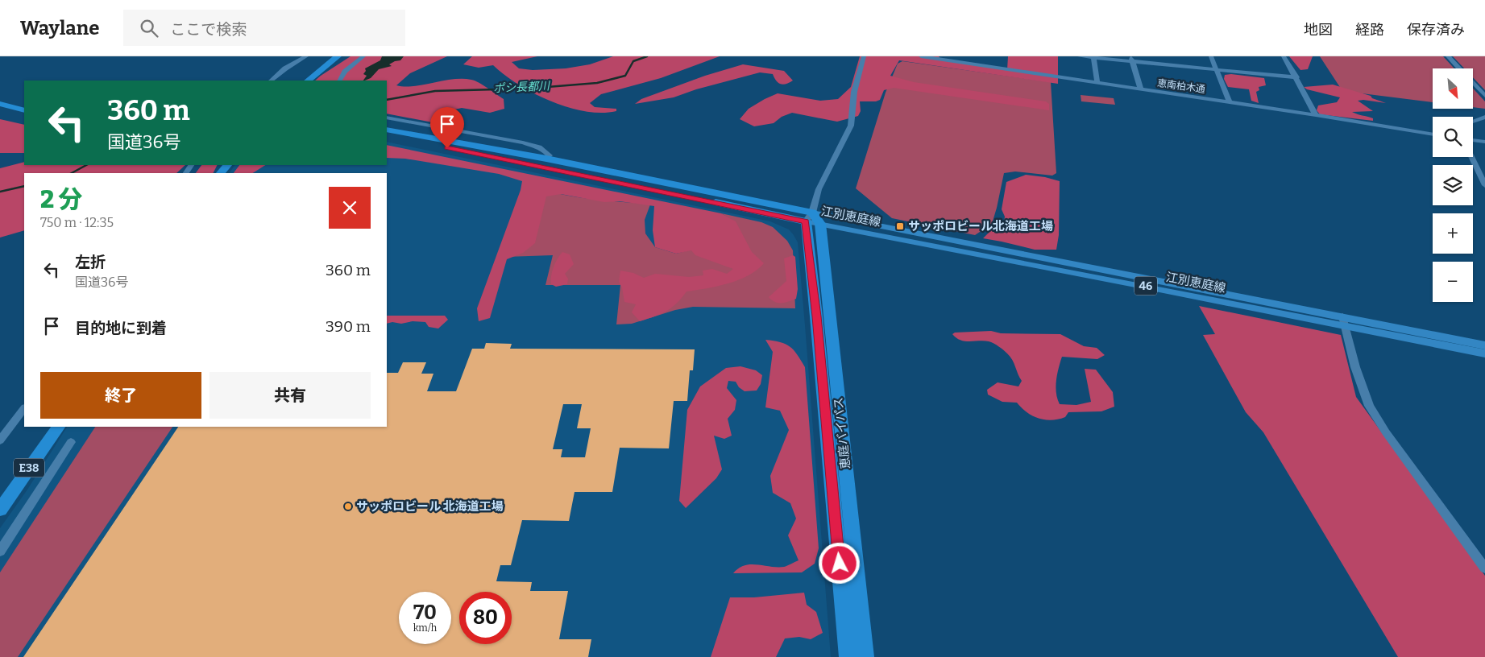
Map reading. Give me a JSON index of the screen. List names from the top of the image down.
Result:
{
  "streets": {
    "highway": ["恵庭バイパス", "E38"],
    "main road": ["江別恵庭線", "46"],
    "street": ["恵南柏木通"]
  },
  "crossings": [
    ["江別恵庭線", "恵庭バイパス"]
  ],
  "water": ["ポシ長都川"],
  "places": {
    "transit": ["サッポロビール北海道工場"],
    "other": ["サッポロビール 北海道工場"]
  },
  "north": "bottom right",
  "page": {
    "header": "Waylane",
    "search": "ここで検索",
    "nav": ["地図", "経路", "保存済み"],
    "map_buttons": ["+", "−"],
    "turn": ["360 m", "国道36号"],
    "heading": ["2 分", "750 m · 12:35"],
    "list": [
      {
        "name": "左折",
        "note": "国道36号",
        "value": "360 m"
      },
      {
        "name": "目的地に到着",
        "value": "390 m"
      }
    ],
    "buttons": ["終了", "共有"],
    "speed": "70 km/h",
    "limit": "80"
  }
}
